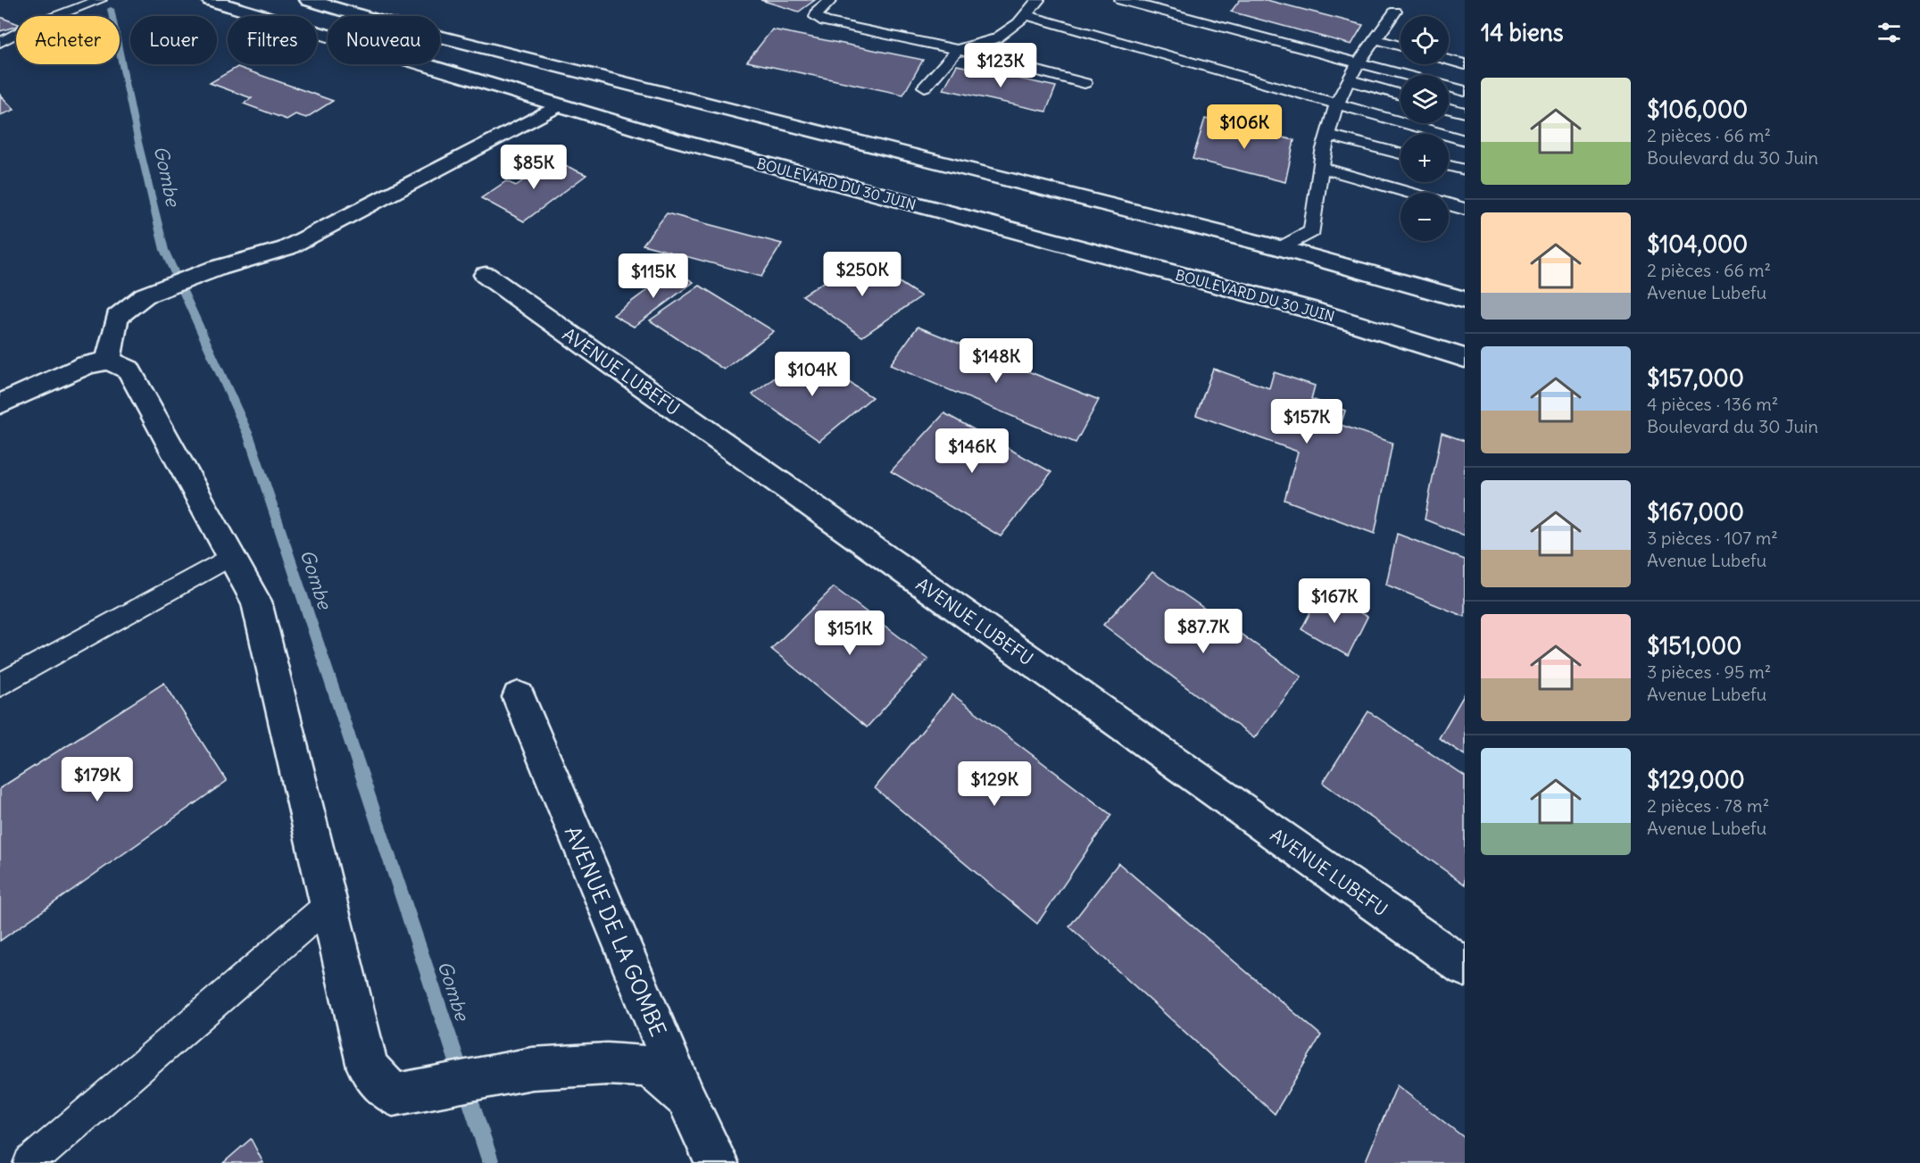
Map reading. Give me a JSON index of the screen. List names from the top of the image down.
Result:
{
  "streets": {
    "main road": ["BOULEVARD DU 30 JUIN", "AVENUE LUBEFU", "AVENUE DE LA GOMBE"]
  },
  "water": ["Gombe"],
  "page": {
    "heading": "14 biens",
    "map_buttons": ["+", "−"],
    "chip": [
      "Acheter",
      "Louer",
      "Filtres",
      "Nouveau"
    ],
    "price": [
      "$123K",
      "$106K",
      "$85K",
      "$250K",
      "$115K",
      "$148K",
      "$104K",
      "$157K",
      "$146K",
      "$167K",
      "$87.7K",
      "$151K",
      "$179K",
      "$129K"
    ],
    "list": [
      {
        "name": "$106,000",
        "note": "2 pièces · 66 m² · Boulevard du 30 Juin"
      },
      {
        "name": "$104,000",
        "note": "2 pièces · 66 m² · Avenue Lubefu"
      },
      {
        "name": "$157,000",
        "note": "4 pièces · 136 m² · Boulevard du 30 Juin"
      },
      {
        "name": "$167,000",
        "note": "3 pièces · 107 m² · Avenue Lubefu"
      },
      {
        "name": "$151,000",
        "note": "3 pièces · 95 m² · Avenue Lubefu"
      },
      {
        "name": "$129,000",
        "note": "2 pièces · 78 m² · Avenue Lubefu"
      }
    ]
  }
}
